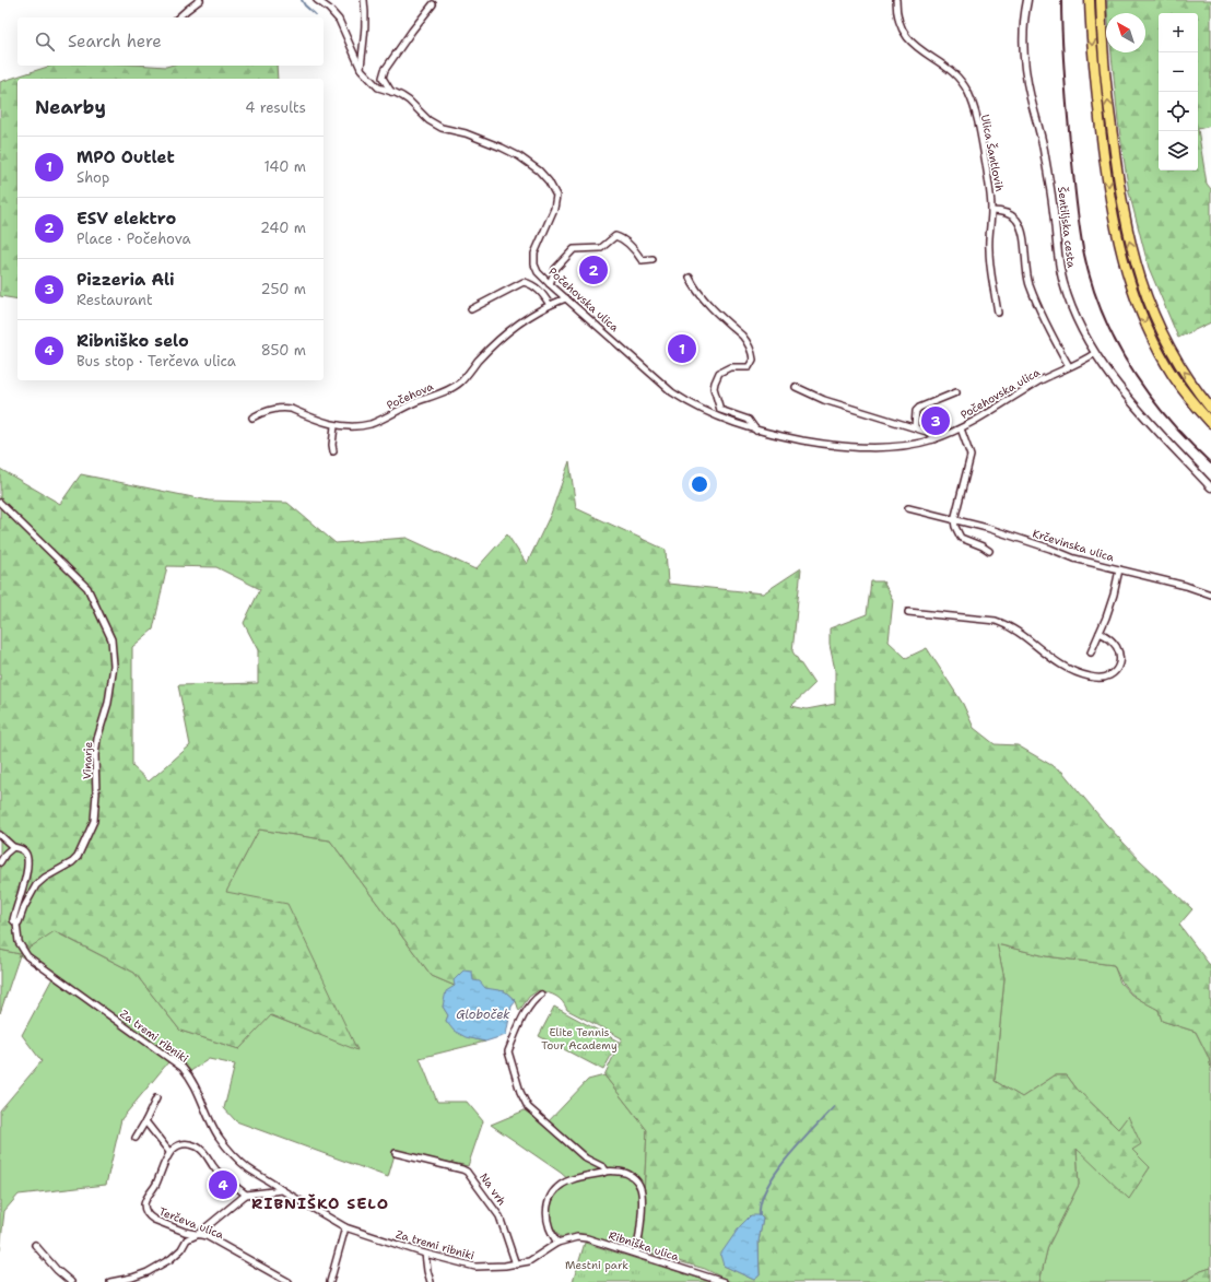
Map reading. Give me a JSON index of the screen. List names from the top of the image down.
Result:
{
  "streets": {
    "street": [
      "Ulica Šantlovih",
      "Šentiljska cesta",
      "Počehovska ulica",
      "Počehova",
      "Krčevinska ulica",
      "Vinarje",
      "Za tremi ribniki",
      "Na vrh",
      "Terčeva ulica",
      "Ribniška ulica"
    ]
  },
  "crossings": [
    ["Šentiljska cesta", "Počehovska ulica"],
    ["Počehovska ulica", "Počehova"],
    ["Vinarje", "Za tremi ribniki"],
    ["Za tremi ribniki", "Na vrh"],
    ["Za tremi ribniki", "Ribniška ulica"]
  ],
  "districts": ["RIBNIŠKO SELO"],
  "water": ["Globoček"],
  "parks": ["Elite Tennis Tour Academy", "Mestni park"],
  "north": "top left",
  "page": {
    "map_buttons": ["+", "−"],
    "search": "Search here",
    "heading": ["Nearby", "4 results"],
    "list": [
      {
        "mark": "1",
        "name": "MPO Outlet",
        "note": "Shop",
        "value": "140 m"
      },
      {
        "mark": "2",
        "name": "ESV elektro",
        "note": "Place · Počehova",
        "value": "240 m"
      },
      {
        "mark": "3",
        "name": "Pizzeria Ali",
        "note": "Restaurant",
        "value": "250 m"
      },
      {
        "mark": "4",
        "name": "Ribniško selo",
        "note": "Bus stop · Terčeva ulica",
        "value": "850 m"
      }
    ],
    "pins": [
      "2",
      "1",
      "3",
      "4"
    ]
  }
}
